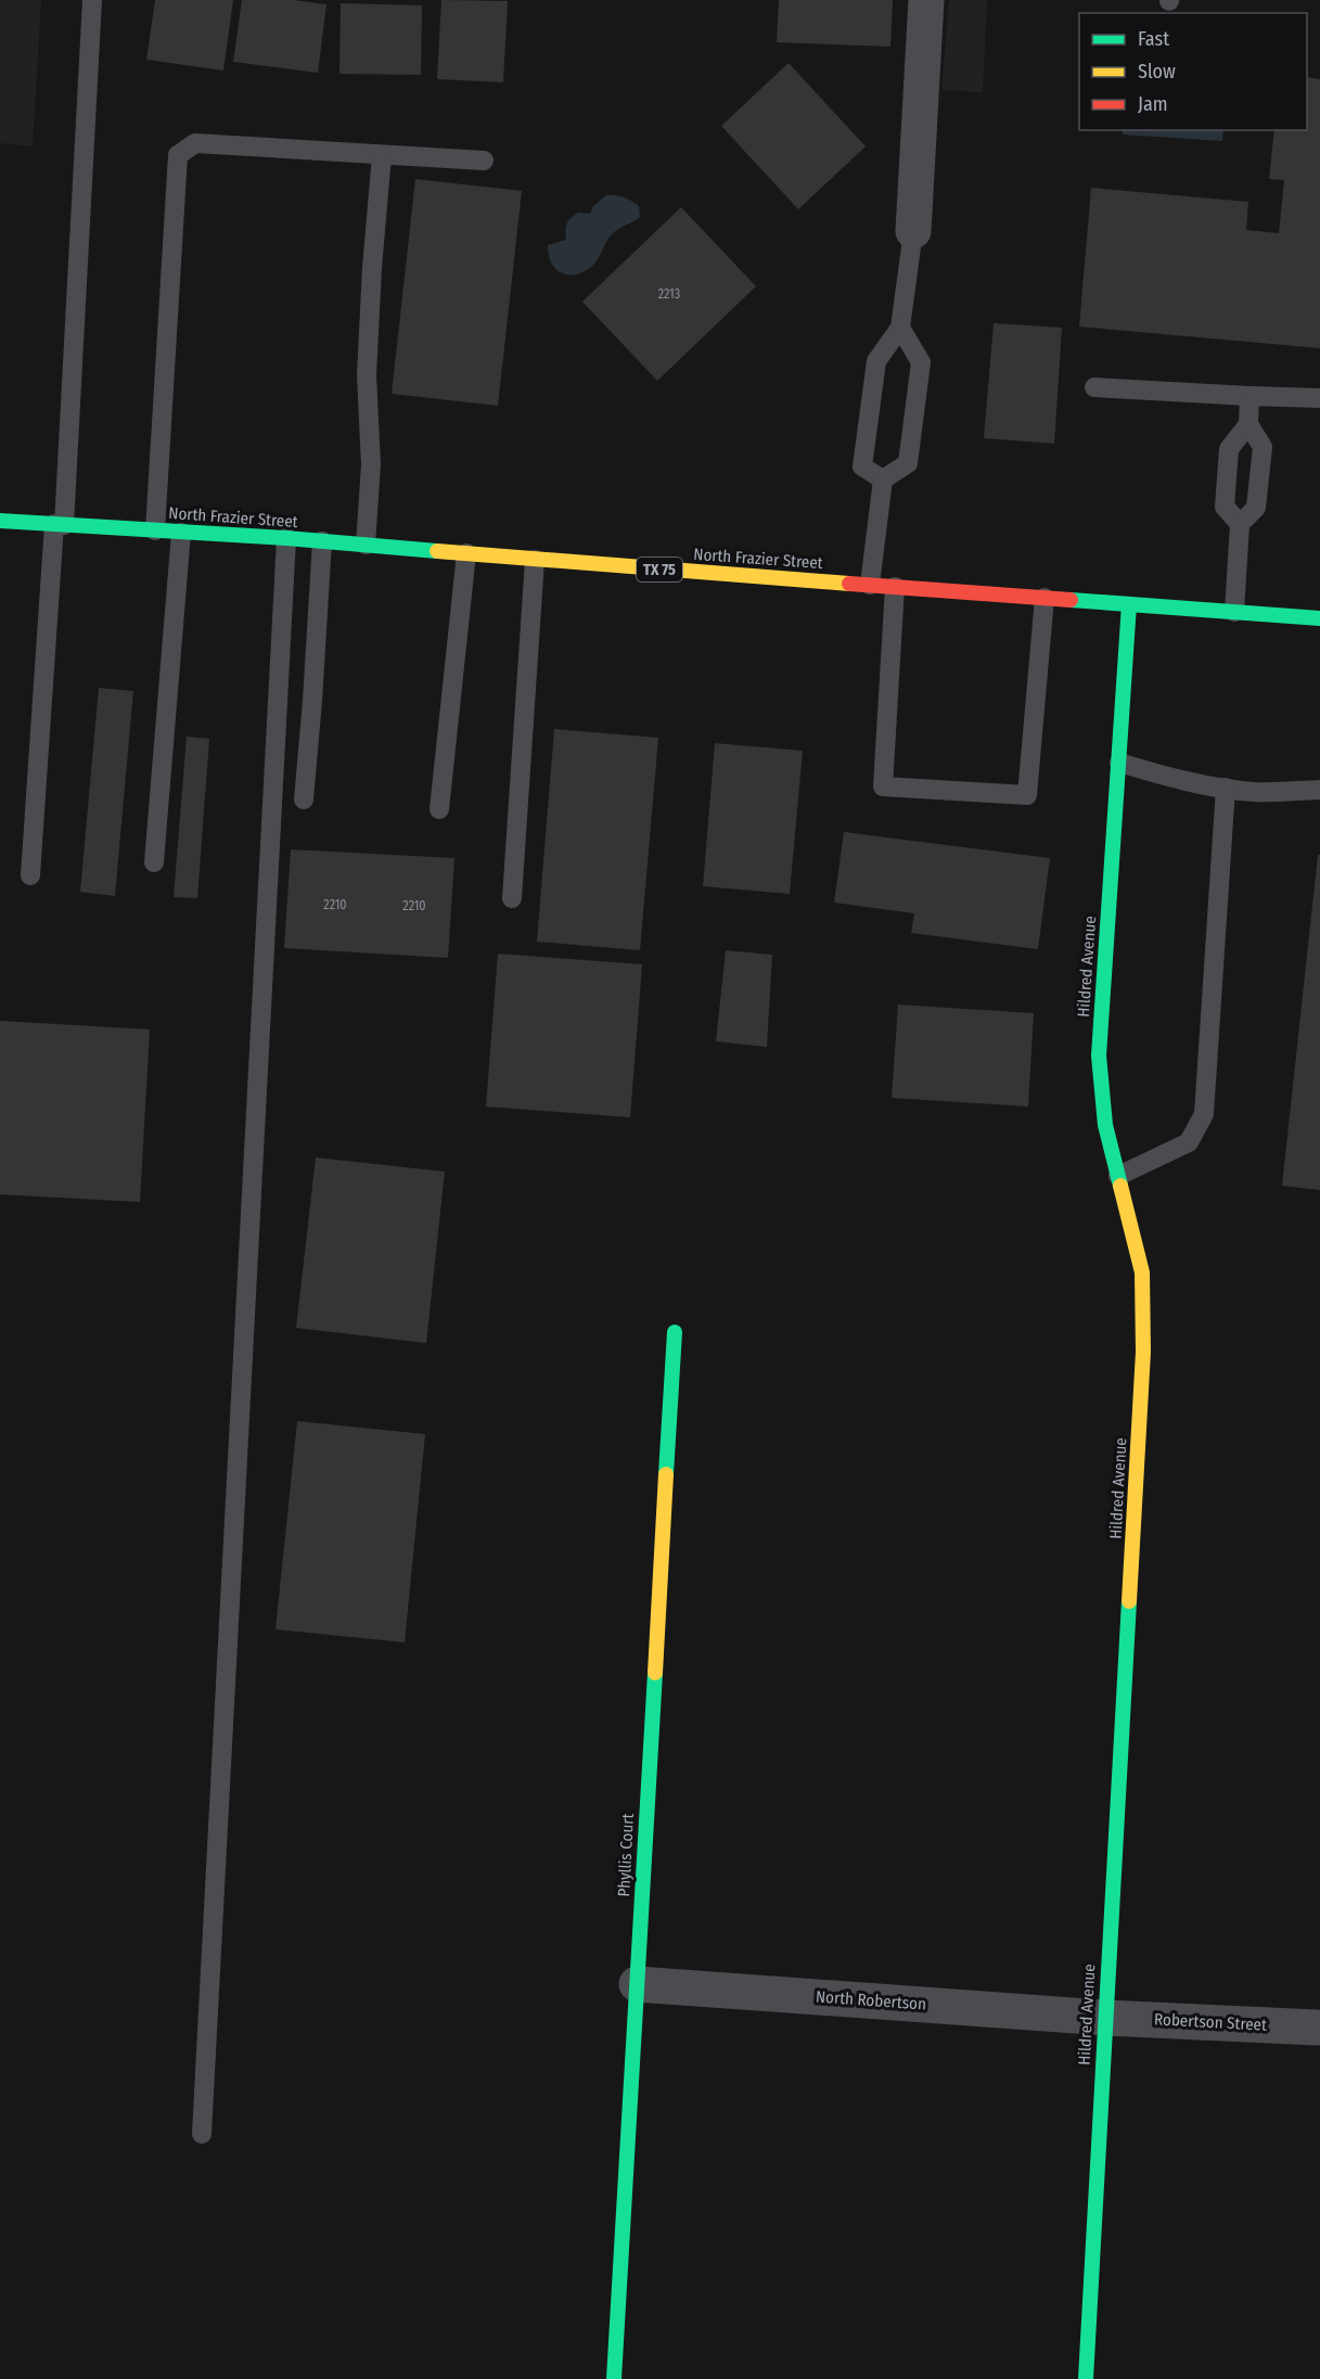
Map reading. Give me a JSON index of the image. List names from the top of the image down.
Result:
{
  "streets": {
    "street": [
      "North Frazier Street",
      "TX 75",
      "Hildred Avenue",
      "Phyllis Court",
      "North Robertson",
      "Robertson Street"
    ]
  },
  "crossings": [
    ["North Frazier Street", "Hildred Avenue"],
    ["Hildred Avenue", "North Robertson"],
    ["Hildred Avenue", "Robertson Street"],
    ["Phyllis Court", "North Robertson"],
    ["North Robertson", "Robertson Street"]
  ],
  "house_numbers": ["2213", "2210", "2210"],
  "legend": ["Fast", "Slow", "Jam"]
}
